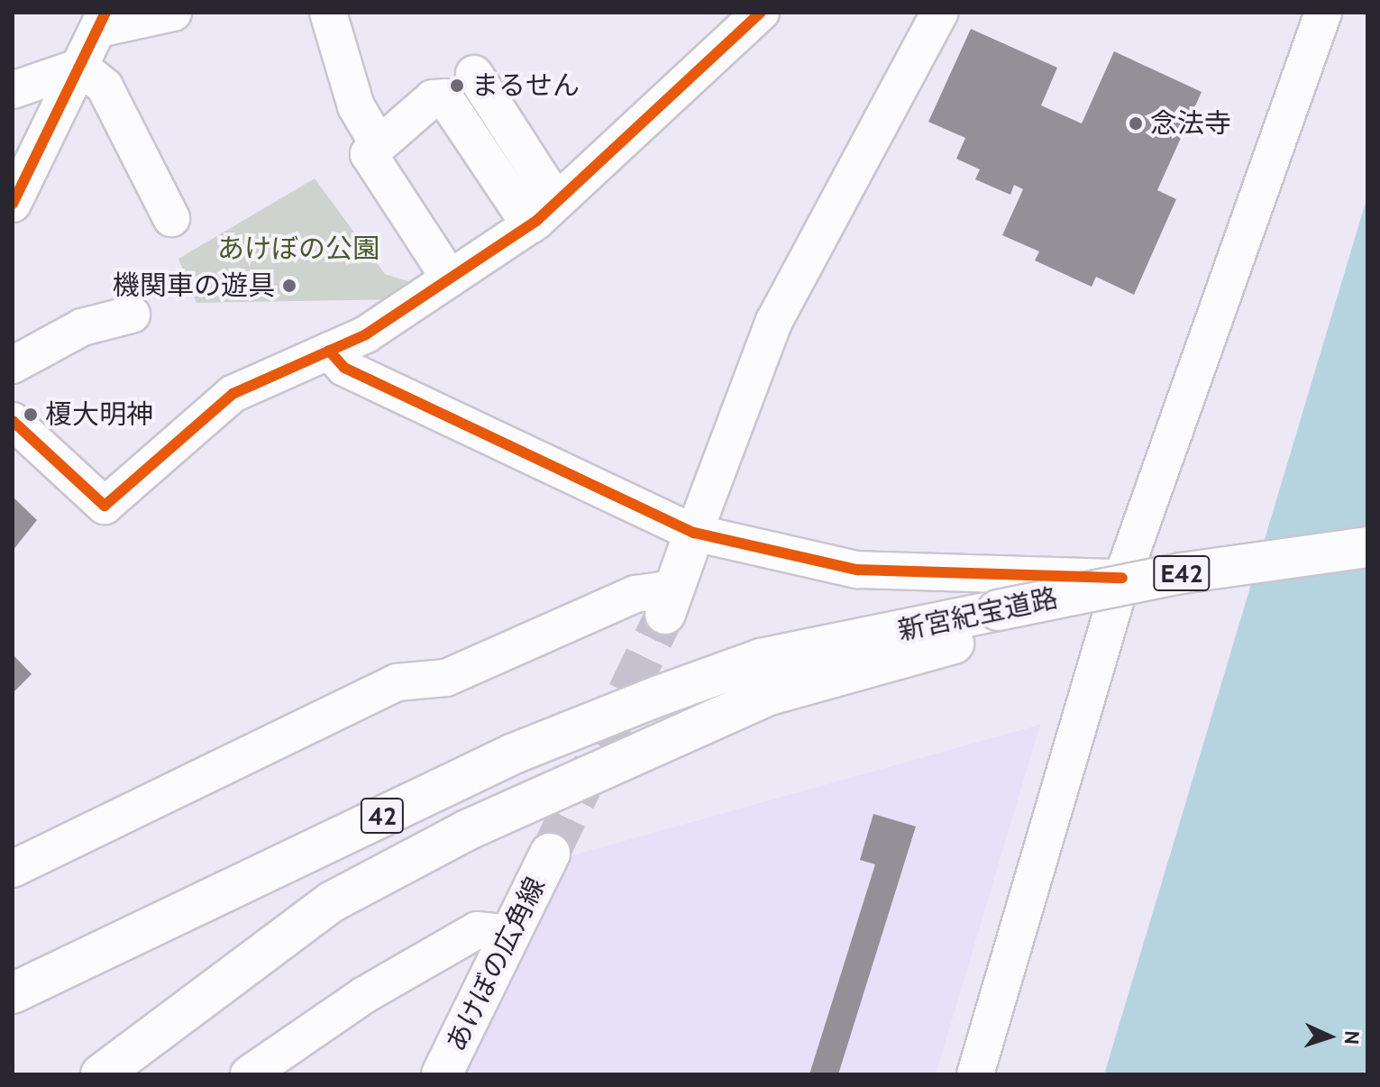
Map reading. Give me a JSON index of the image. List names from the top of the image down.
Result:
{
  "streets": {
    "main road": [
      "E42",
      "新宮紀宝道路",
      "42",
      "あけぼの広角線"
    ]
  },
  "crossings": [
    ["新宮紀宝道路", "42"]
  ],
  "parks": ["あけぼの公園"],
  "places": [
    "まるせん",
    "念法寺",
    "機関車の遊具",
    "榎大明神"
  ],
  "north": "right"
}
